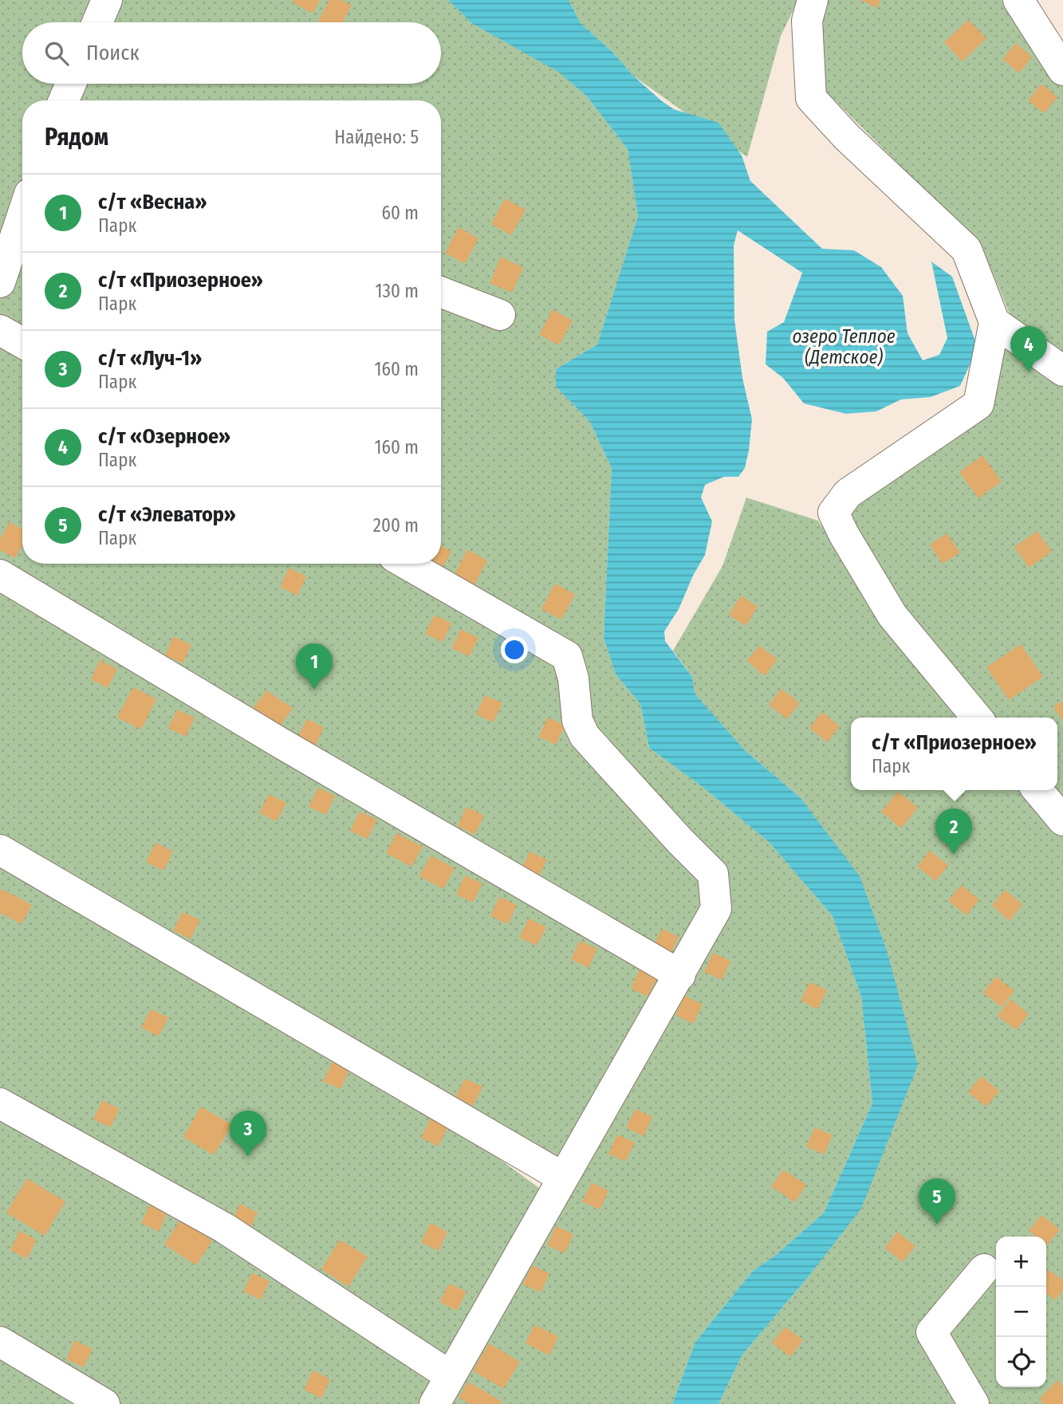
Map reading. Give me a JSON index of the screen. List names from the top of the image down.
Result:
{
  "water": ["озеро Теплое (Детское)"],
  "page": {
    "search": "Поиск",
    "heading": ["Рядом", "Найдено: 5"],
    "list": [
      {
        "mark": "1",
        "name": "с/т «Весна»",
        "note": "Парк",
        "value": "60 m"
      },
      {
        "mark": "2",
        "name": "с/т «Приозерное»",
        "note": "Парк",
        "value": "130 m"
      },
      {
        "mark": "3",
        "name": "с/т «Луч-1»",
        "note": "Парк",
        "value": "160 m"
      },
      {
        "mark": "4",
        "name": "с/т «Озерное»",
        "note": "Парк",
        "value": "160 m"
      },
      {
        "mark": "5",
        "name": "с/т «Элеватор»",
        "note": "Парк",
        "value": "200 m"
      }
    ],
    "pins": [
      "4",
      "1",
      "2",
      "3",
      "5"
    ],
    "popup": ["с/т «Приозерное»", "Парк"],
    "map_buttons": ["+", "−"]
  }
}
